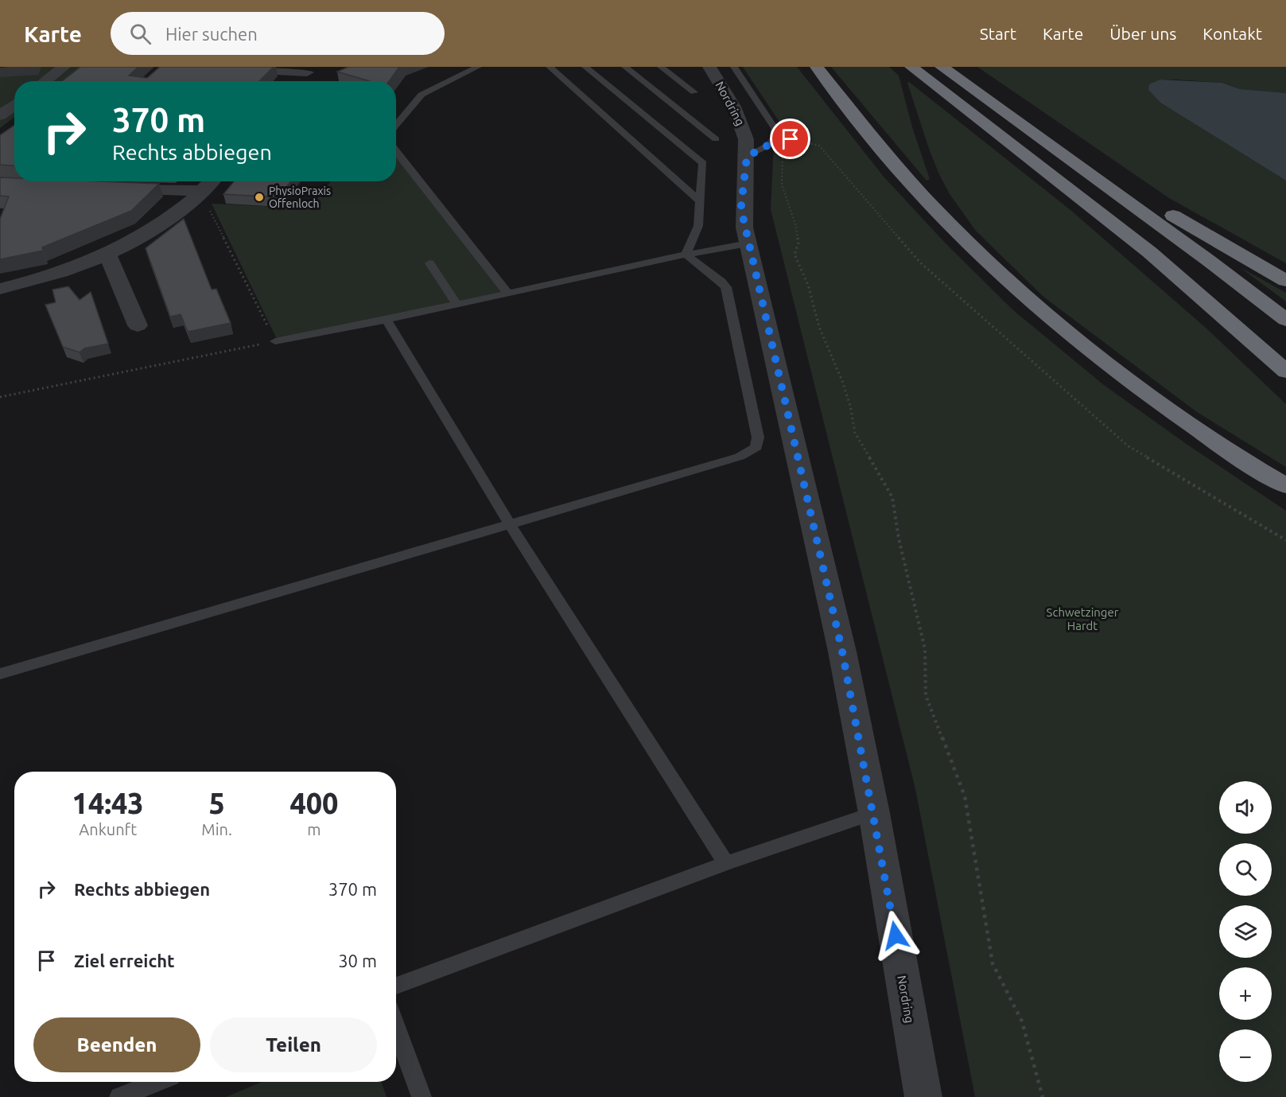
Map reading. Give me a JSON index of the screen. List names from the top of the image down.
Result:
{
  "streets": {
    "street": ["Nordring"]
  },
  "parks": ["Schwetzinger Hardt"],
  "places": ["PhysioPraxis Offenloch"],
  "page": {
    "header": "Karte",
    "search": "Hier suchen",
    "nav": [
      "Start",
      "Karte",
      "Über uns",
      "Kontakt"
    ],
    "turn": ["370 m", "Rechts abbiegen"],
    "eta": [
      "14:43",
      "Ankunft",
      "5",
      "Min.",
      "400",
      "m"
    ],
    "map_buttons": ["+", "−"],
    "list": [
      {
        "name": "Rechts abbiegen",
        "value": "370 m"
      },
      {
        "name": "Ziel erreicht",
        "value": "30 m"
      }
    ],
    "buttons": ["Beenden", "Teilen"]
  }
}
